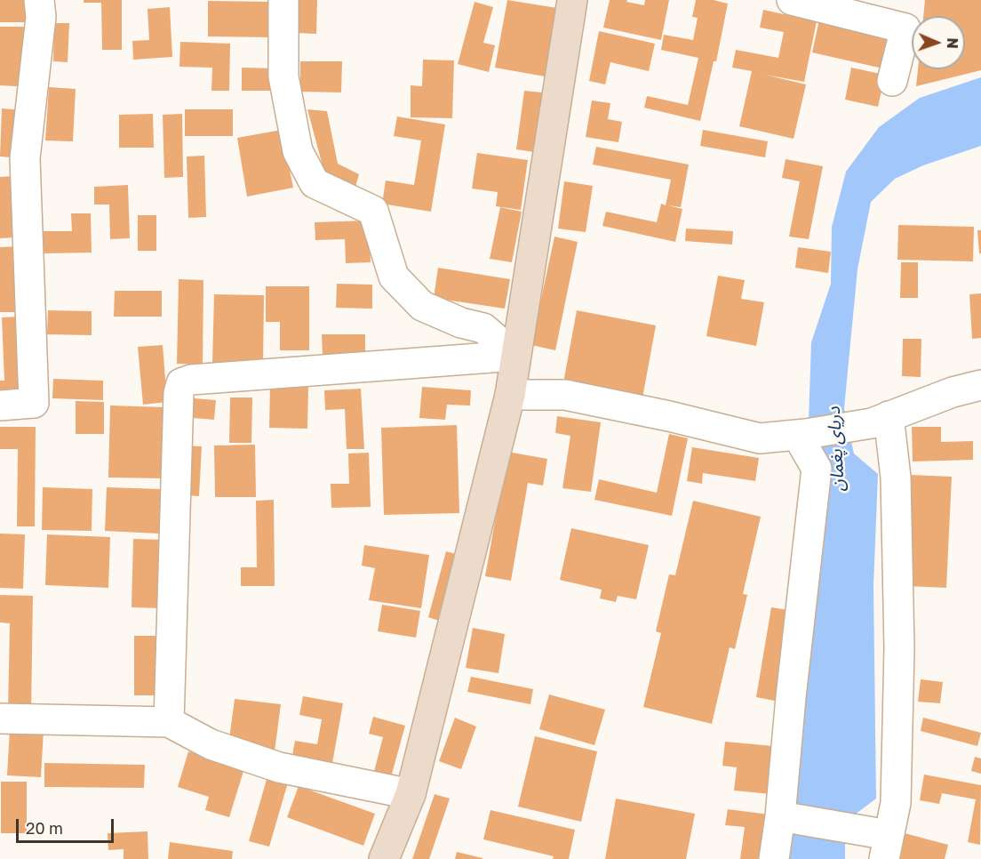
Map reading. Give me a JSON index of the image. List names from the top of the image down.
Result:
{
  "water": ["دریای پغمان"],
  "scale_bar": "20 m",
  "north": "right"
}
